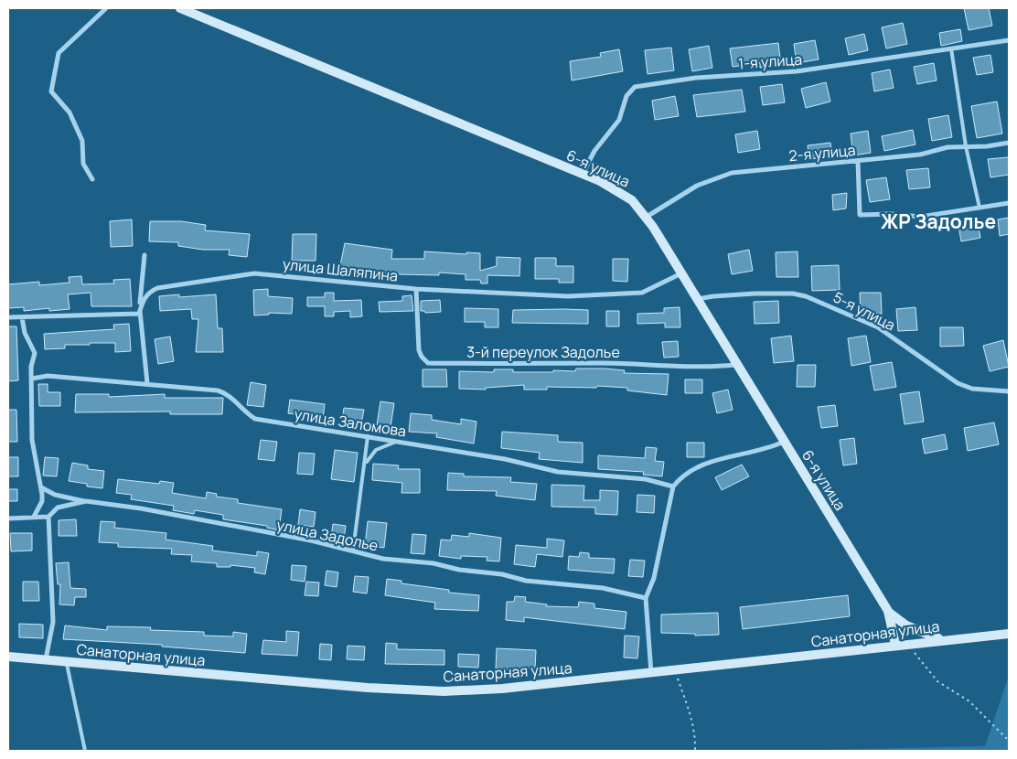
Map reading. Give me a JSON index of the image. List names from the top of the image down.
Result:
{
  "streets": {
    "street": [
      "1-я улица",
      "2-я улица",
      "6-я улица",
      "улица Шаляпина",
      "5-я улица",
      "3-й переулок Задолье",
      "улица Заломова",
      "улица Задолье",
      "Санаторная улица"
    ]
  },
  "crossings": [
    ["1-я улица", "6-я улица"],
    ["2-я улица", "6-я улица"],
    ["6-я улица", "улица Шаляпина"],
    ["6-я улица", "5-я улица"],
    ["6-я улица", "3-й переулок Задолье"],
    ["улица Шаляпина", "3-й переулок Задолье"]
  ],
  "districts": ["ЖР Задолье"]
}
